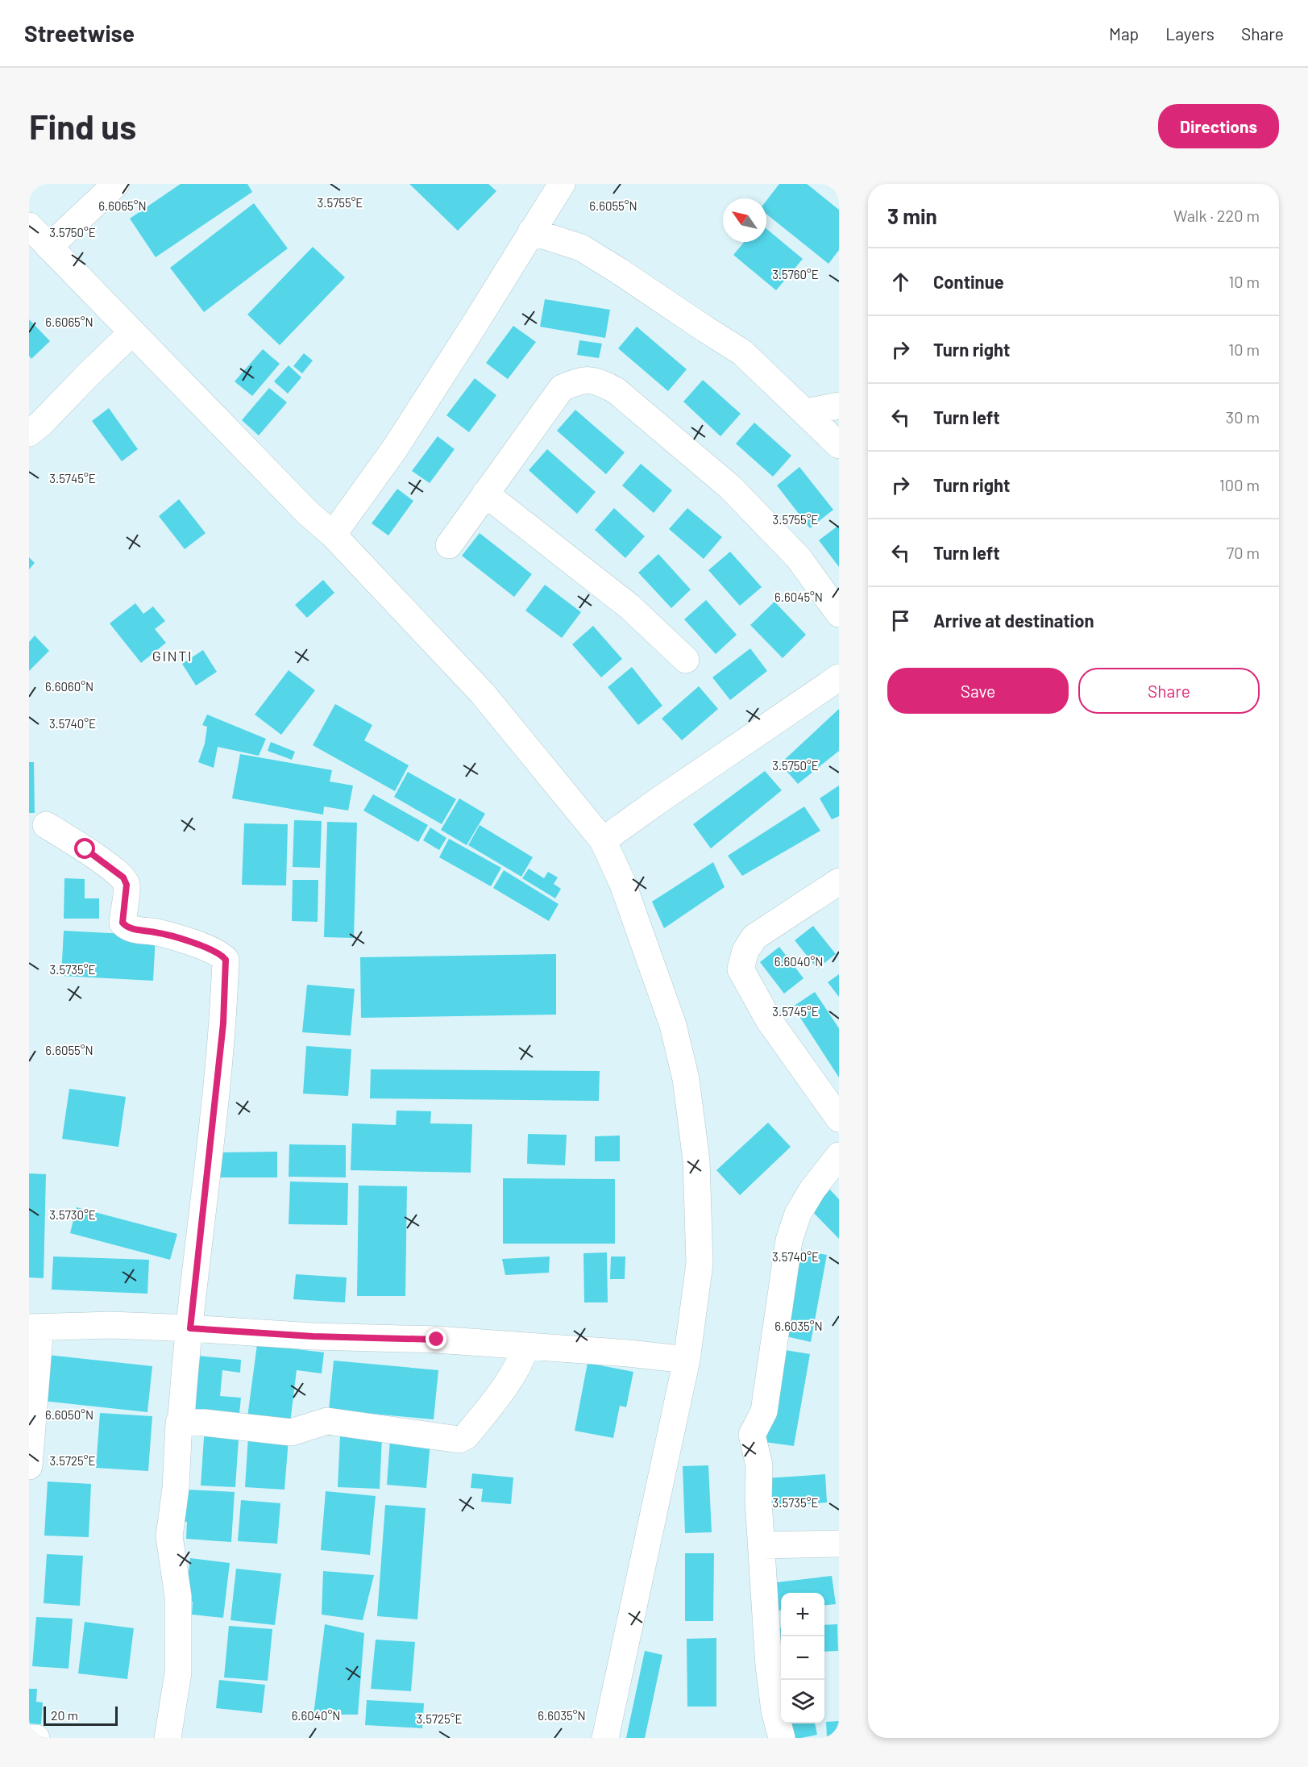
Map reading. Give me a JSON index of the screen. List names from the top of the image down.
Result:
{
  "districts": ["GINTI"],
  "scale_bar": "20 m",
  "north": "top left",
  "page": {
    "header": "Streetwise",
    "nav": ["Map", "Layers", "Share"],
    "buttons": [
      "Directions",
      ["Save", "Share"]
    ],
    "title": "Find us",
    "heading": ["3 min", "Walk · 220 m"],
    "list": [
      ["Continue", "10 m"],
      ["Turn right", "10 m"],
      ["Turn left", "30 m"],
      ["Turn right", "100 m"],
      ["Turn left", "70 m"],
      "Arrive at destination"
    ],
    "map_buttons": ["+", "−"],
    "scale": "20 m"
  },
  "coordinates": [
    "3.5755°E",
    "6.6065°N",
    "6.6055°N",
    "3.5750°E",
    "3.5760°E",
    "3.5745°E",
    "6.6045°N",
    "6.6060°N",
    "3.5740°E",
    "6.6040°N",
    "3.5735°E",
    "3.5730°E",
    "6.6035°N",
    "6.6050°N",
    "3.5725°E"
  ]
}
